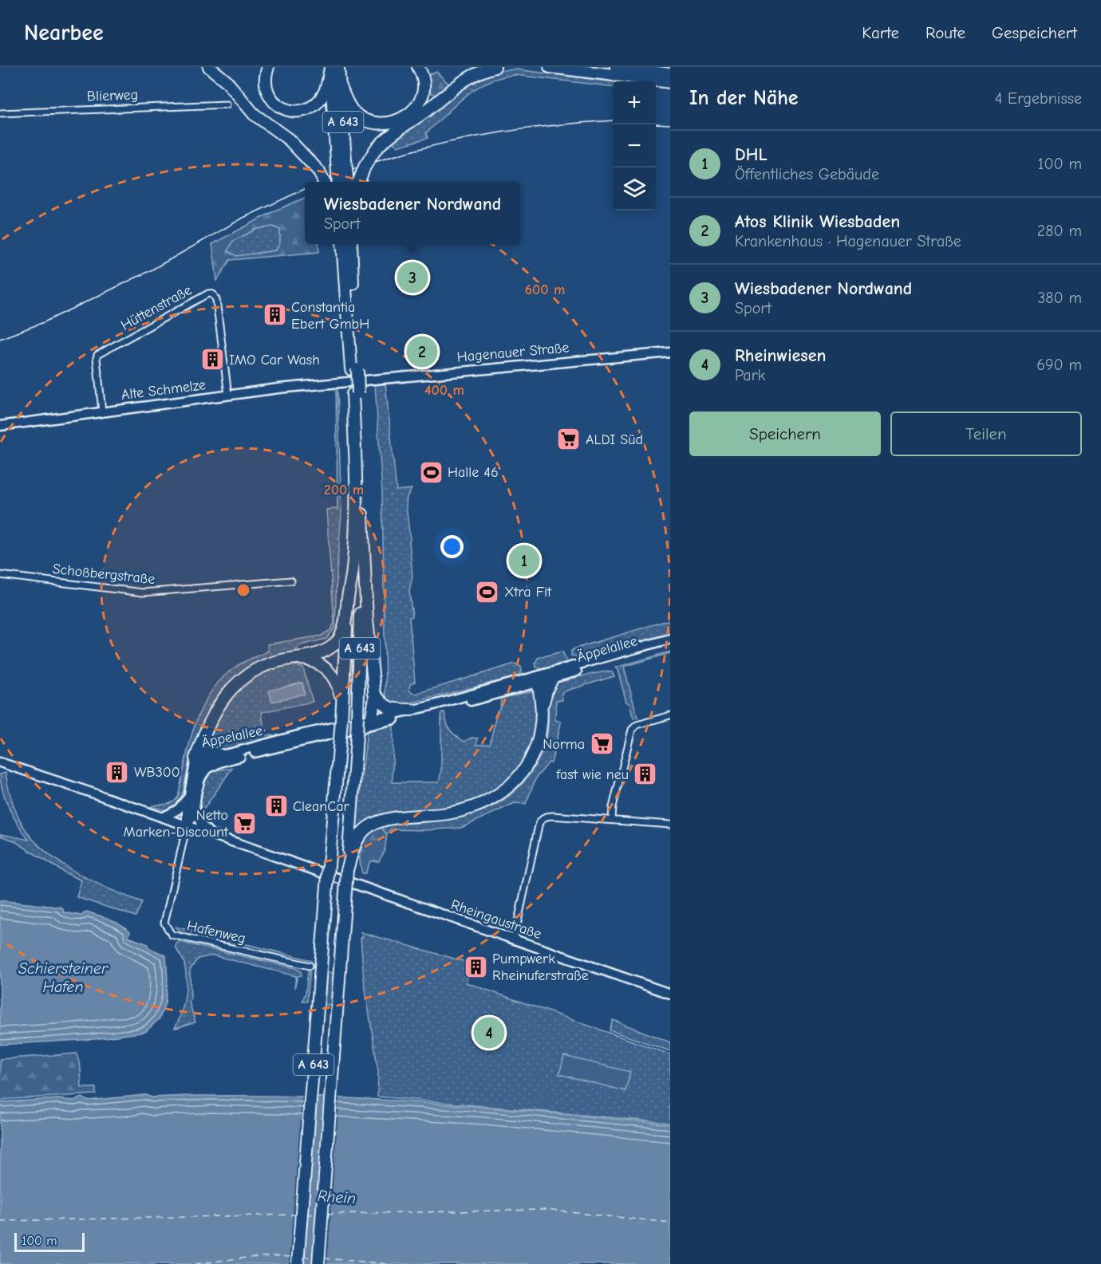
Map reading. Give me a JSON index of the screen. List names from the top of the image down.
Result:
{
  "streets": {
    "highway": ["A 643"],
    "main road": [
      "Hagenauer Straße",
      "Alte Schmelze",
      "Äppelallee",
      "Rheingaustraße"
    ],
    "street": [
      "Blierweg",
      "Hüttenstraße",
      "Schoßbergstraße",
      "Hafenweg"
    ]
  },
  "crossings": [
    ["A 643", "Äppelallee"],
    ["Hüttenstraße", "Alte Schmelze"],
    ["Hagenauer Straße", "Alte Schmelze"],
    ["Äppelallee", "Rheingaustraße"],
    ["Äppelallee", "Hafenweg"],
    ["Rheingaustraße", "Hafenweg"]
  ],
  "water": ["Schiersteiner Hafen", "Rhein"],
  "places": {
    "building": [
      "Constantia Ebert GmbH",
      "IMO Car Wash",
      "WB300",
      "fast wie neu",
      "CleanCar",
      "Pumpwerk Rheinuferstraße"
    ],
    "supermarket": ["ALDI Süd", "Norma", "Netto Marken-Discount"],
    "sports": ["Halle 46", "Xtra Fit"]
  },
  "scale_bar": "100 m",
  "page": {
    "header": "Nearbee",
    "nav": ["Karte", "Route", "Gespeichert"],
    "heading": ["In der Nähe", "4 Ergebnisse"],
    "map_buttons": ["+", "−"],
    "list": [
      {
        "mark": "1",
        "name": "DHL",
        "note": "Öffentliches Gebäude",
        "value": "100 m"
      },
      {
        "mark": "2",
        "name": "Atos Klinik Wiesbaden",
        "note": "Krankenhaus · Hagenauer Straße",
        "value": "280 m"
      },
      {
        "mark": "3",
        "name": "Wiesbadener Nordwand",
        "note": "Sport",
        "value": "380 m"
      },
      {
        "mark": "4",
        "name": "Rheinwiesen",
        "note": "Park",
        "value": "690 m"
      }
    ],
    "popup": ["Wiesbadener Nordwand", "Sport"],
    "pins": [
      "3",
      "2",
      "1",
      "4"
    ],
    "buttons": ["Speichern", "Teilen"],
    "scale": "100 m"
  },
  "rings": ["600 m", "400 m", "200 m"]
}
